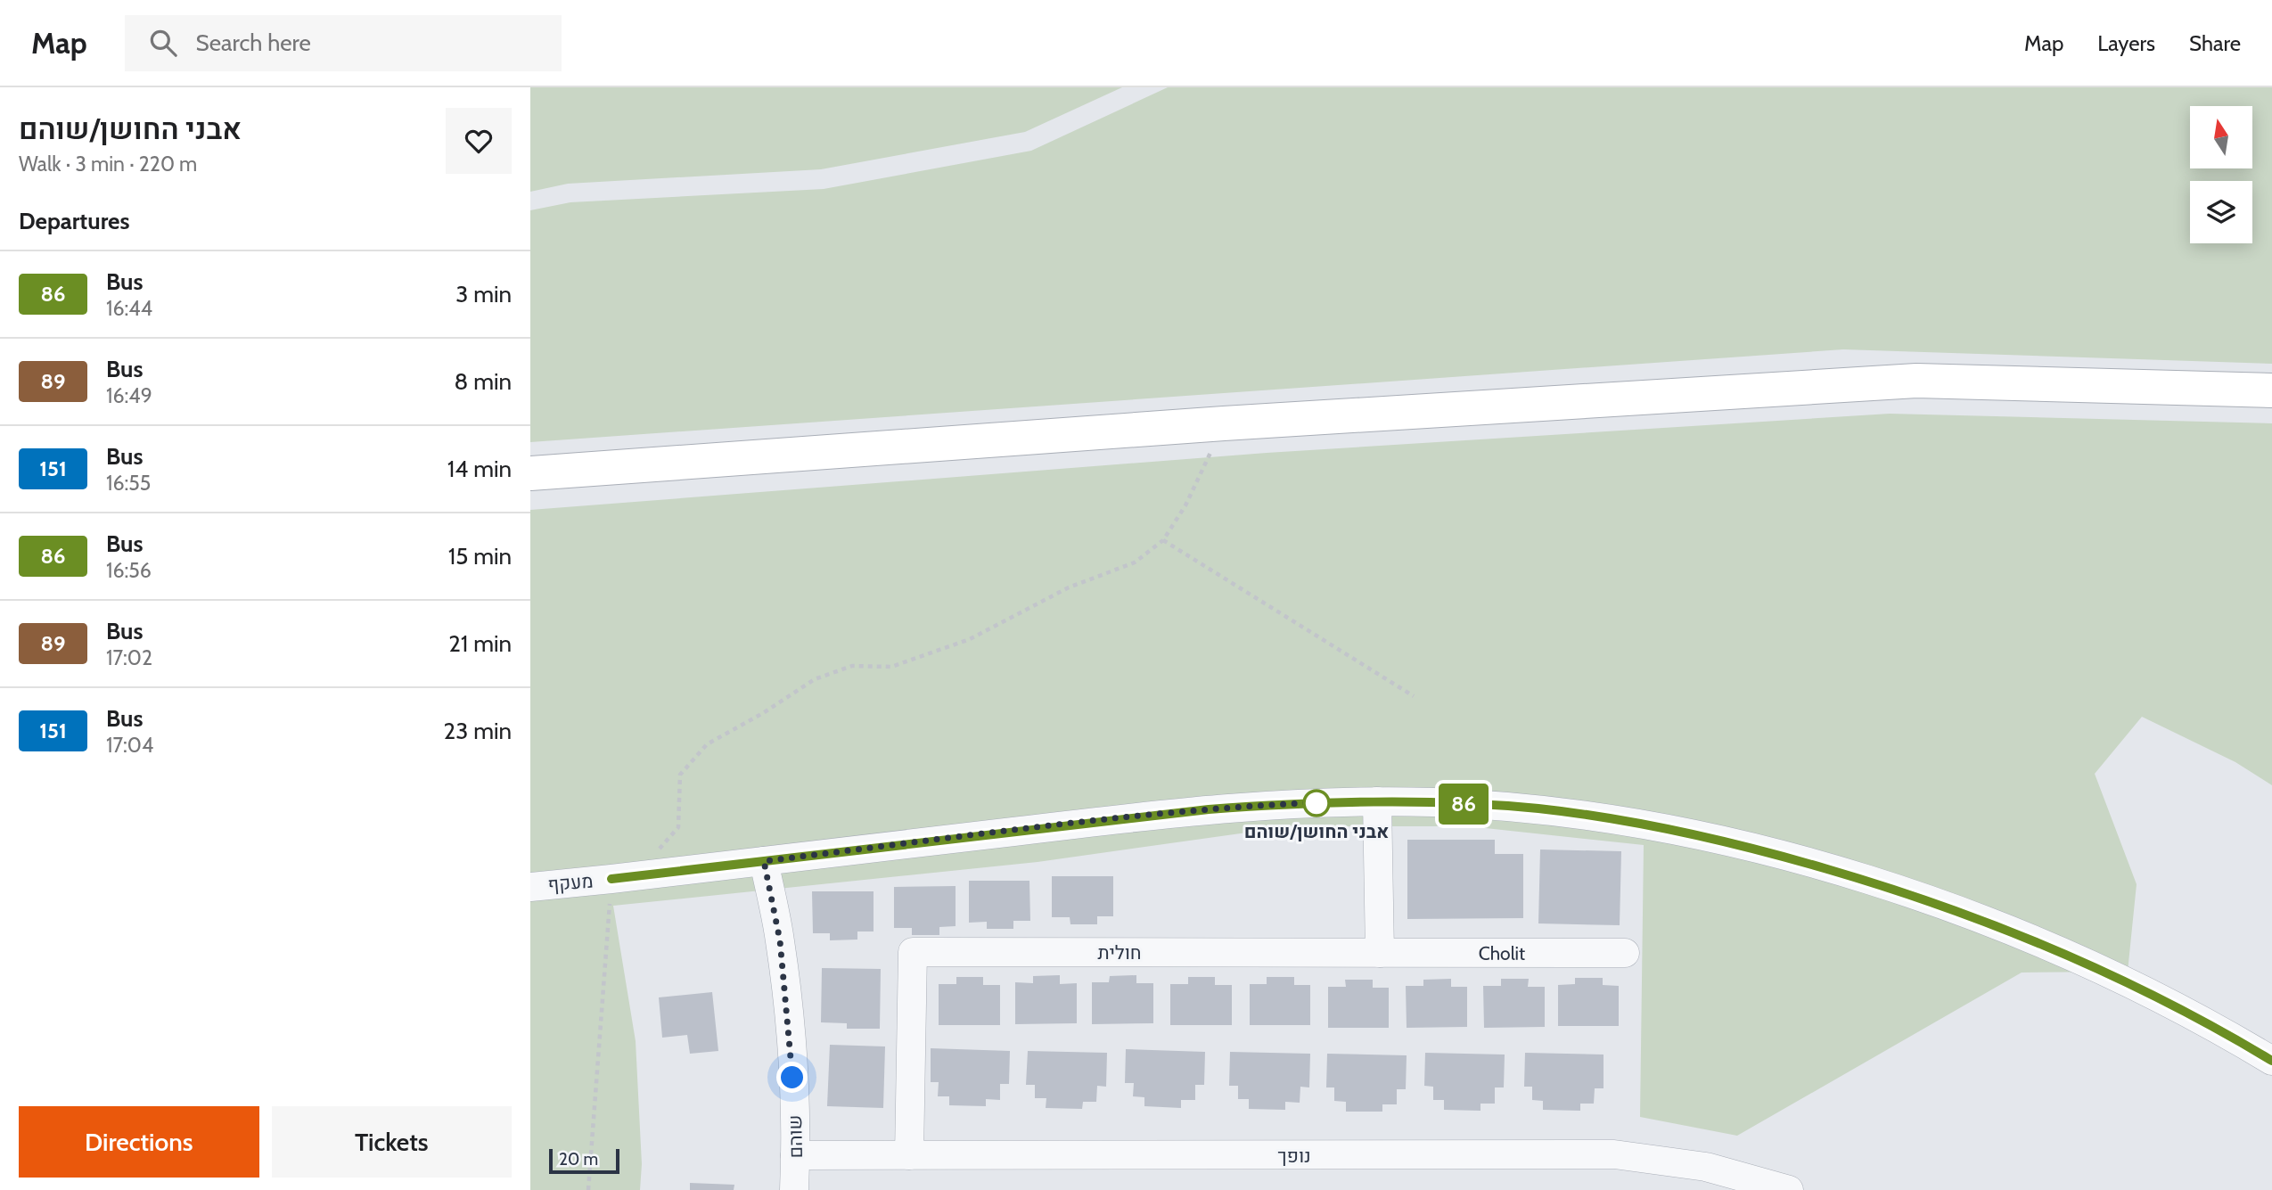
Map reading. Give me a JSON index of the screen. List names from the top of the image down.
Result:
{
  "streets": {
    "street": [
      "מעקף",
      "חולית",
      "Cholit",
      "שוהם",
      "נופך"
    ]
  },
  "crossings": [
    ["מעקף", "שוהם"],
    ["חולית", "Cholit"],
    ["חולית", "נופך"],
    ["שוהם", "נופך"]
  ],
  "places": ["אבני החושן/שוהם"],
  "lines": ["bus line 86"],
  "scale_bar": "20 m",
  "north": "top",
  "page": {
    "header": "Map",
    "search": "Search here",
    "nav": ["Map", "Layers", "Share"],
    "heading": [
      ["אבני החושן/שוהם", "Walk · 3 min · 220 m"],
      "Departures"
    ],
    "on_map": "86",
    "list": [
      {
        "mark": "86",
        "name": "Bus",
        "note": "16:44",
        "value": "3 min"
      },
      {
        "mark": "89",
        "name": "Bus",
        "note": "16:49",
        "value": "8 min"
      },
      {
        "mark": "151",
        "name": "Bus",
        "note": "16:55",
        "value": "14 min"
      },
      {
        "mark": "86",
        "name": "Bus",
        "note": "16:56",
        "value": "15 min"
      },
      {
        "mark": "89",
        "name": "Bus",
        "note": "17:02",
        "value": "21 min"
      },
      {
        "mark": "151",
        "name": "Bus",
        "note": "17:04",
        "value": "23 min"
      }
    ],
    "buttons": ["Directions", "Tickets"],
    "scale": "20 m"
  }
}
